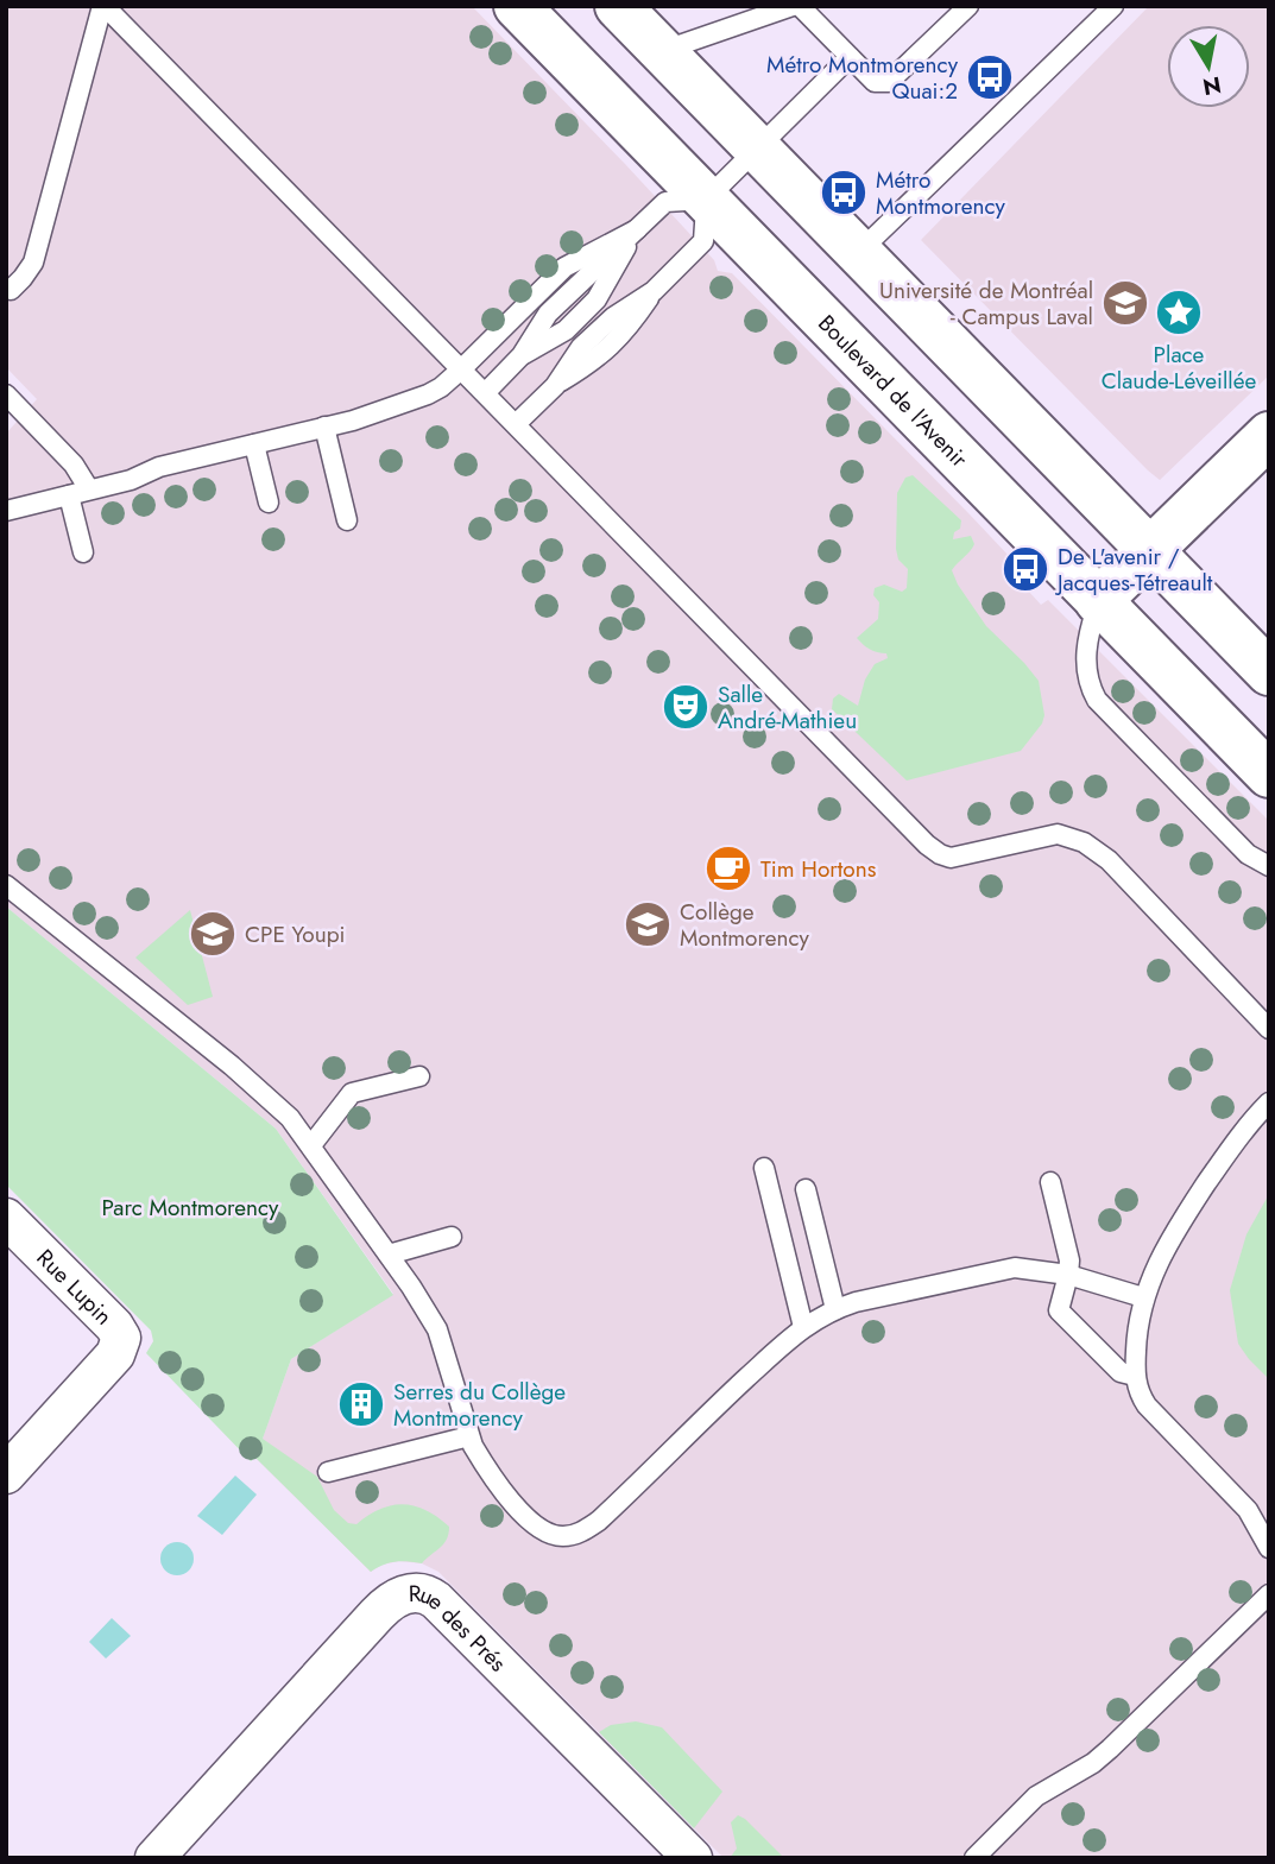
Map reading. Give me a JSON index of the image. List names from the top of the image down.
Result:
{
  "streets": {
    "street": ["Boulevard de l'Avenir", "Rue Lupin", "Rue des Prés"]
  },
  "parks": ["Parc Montmorency"],
  "places": {
    "bus stop": ["Métro Montmorency Quai:2", "Métro Montmorency", "De L'avenir / Jacques-Tétreault"],
    "school or university": ["Université de Montréal - Campus Laval", "Collège Montmorency", "CPE Youpi"],
    "place": ["Place Claude-Léveillée"],
    "theatre": ["Salle André-Mathieu"],
    "cafe": ["Tim Hortons"],
    "building": ["Serres du Collège Montmorency"]
  },
  "north": "bottom"
}
